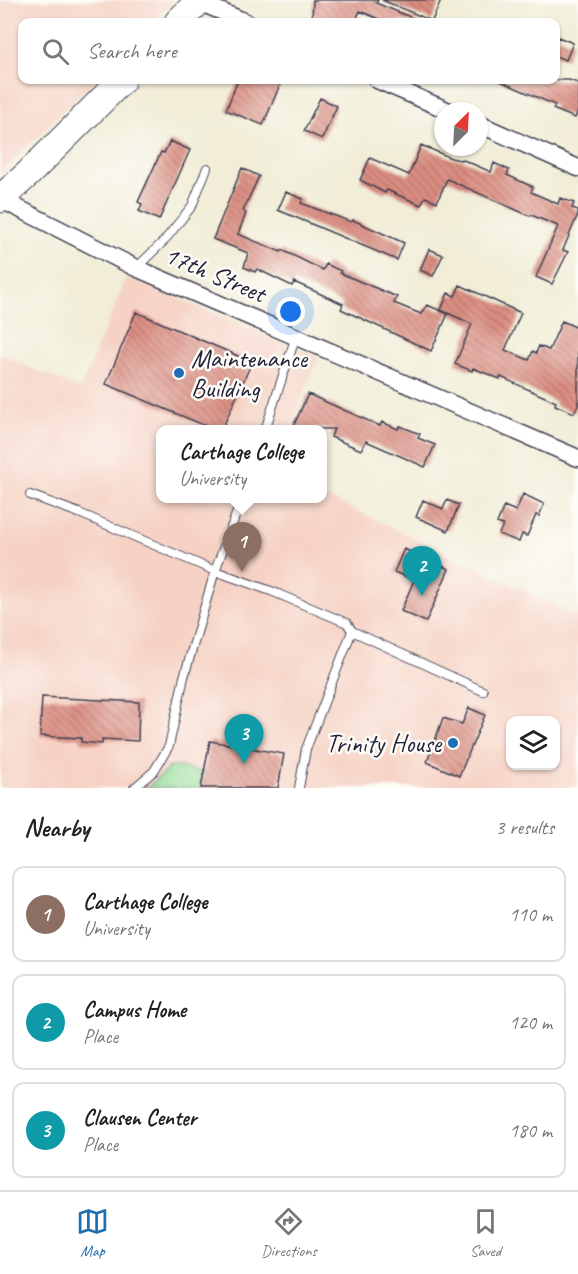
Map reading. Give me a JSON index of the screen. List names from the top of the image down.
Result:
{
  "streets": {
    "street": ["17th Street"]
  },
  "places": ["Maintenance Building", "Trinity House"],
  "north": "top right",
  "page": {
    "search": "Search here",
    "popup": ["Carthage College", "University"],
    "pins": ["1", "2", "3"],
    "heading": ["Nearby", "3 results"],
    "list": [
      {
        "mark": "1",
        "name": "Carthage College",
        "note": "University",
        "value": "110 m"
      },
      {
        "mark": "2",
        "name": "Campus Home",
        "note": "Place",
        "value": "120 m"
      },
      {
        "mark": "3",
        "name": "Clausen Center",
        "note": "Place",
        "value": "180 m"
      }
    ],
    "nav": ["Map", "Directions", "Saved"]
  }
}
